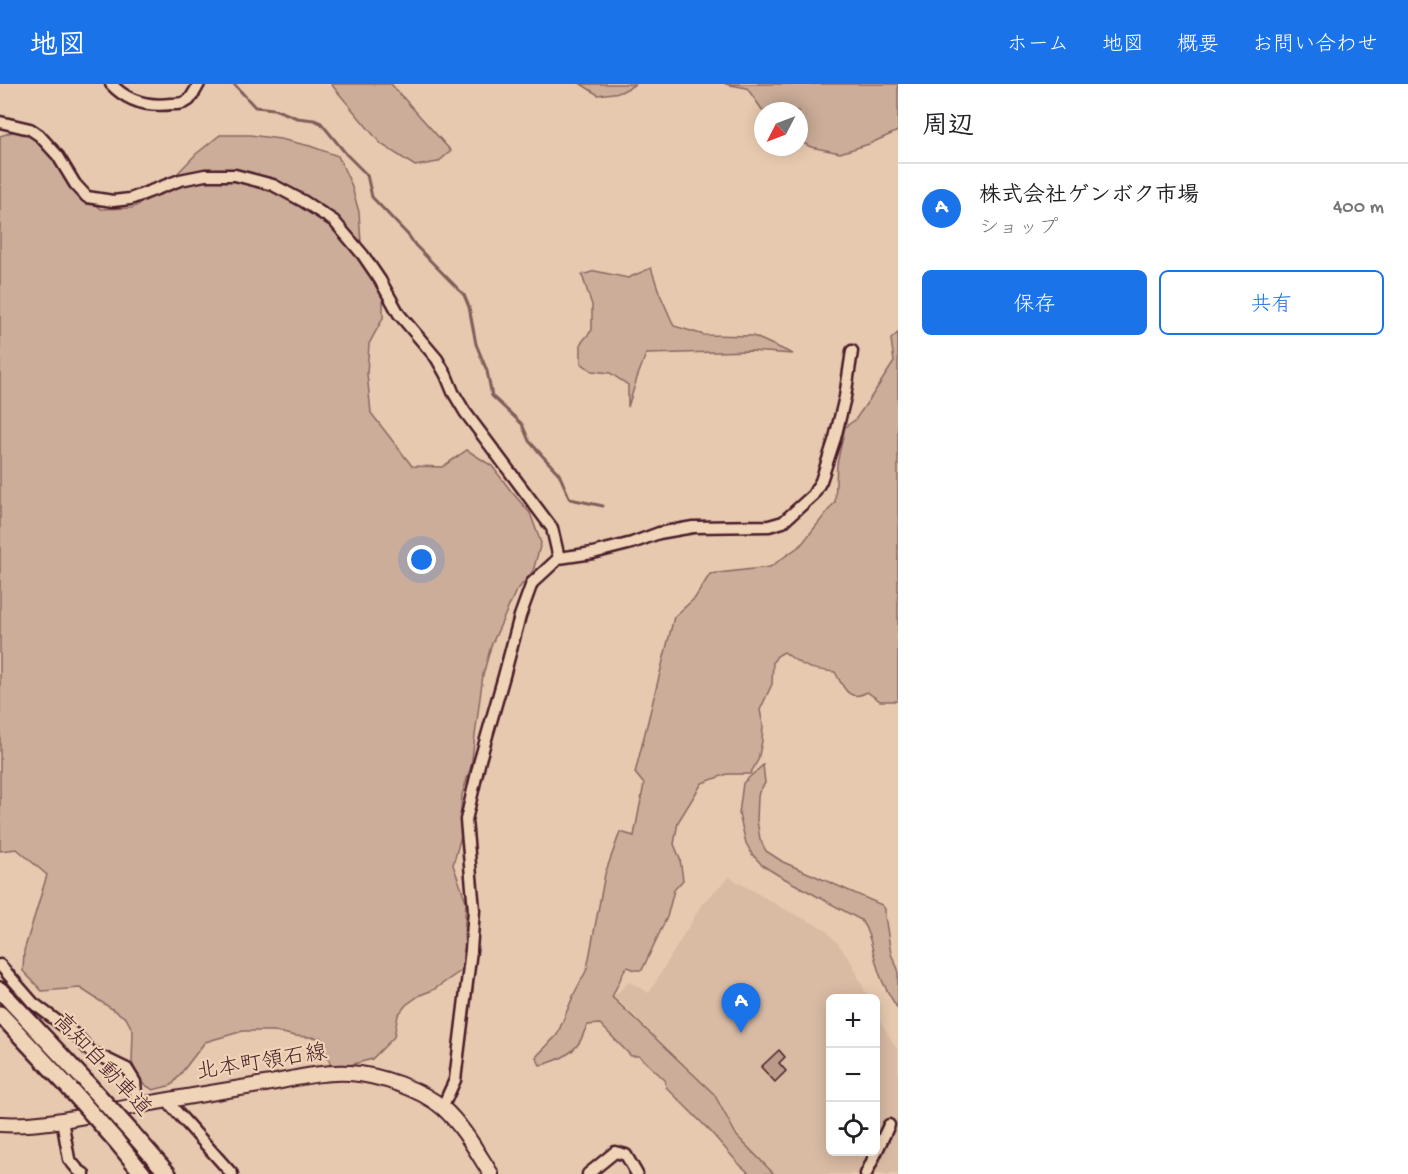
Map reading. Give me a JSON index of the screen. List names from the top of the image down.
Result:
{
  "streets": {
    "highway": ["高知自動車道"],
    "main road": ["北本町領石線"]
  },
  "north": "bottom left",
  "page": {
    "header": "地図",
    "nav": [
      "ホーム",
      "地図",
      "概要",
      "お問い合わせ"
    ],
    "heading": "周辺",
    "list": [
      {
        "mark": "A",
        "name": "株式会社ゲンボク市場",
        "note": "ショップ",
        "value": "400 m"
      }
    ],
    "buttons": ["保存", "共有"],
    "pins": "A",
    "map_buttons": ["+", "−"]
  }
}
